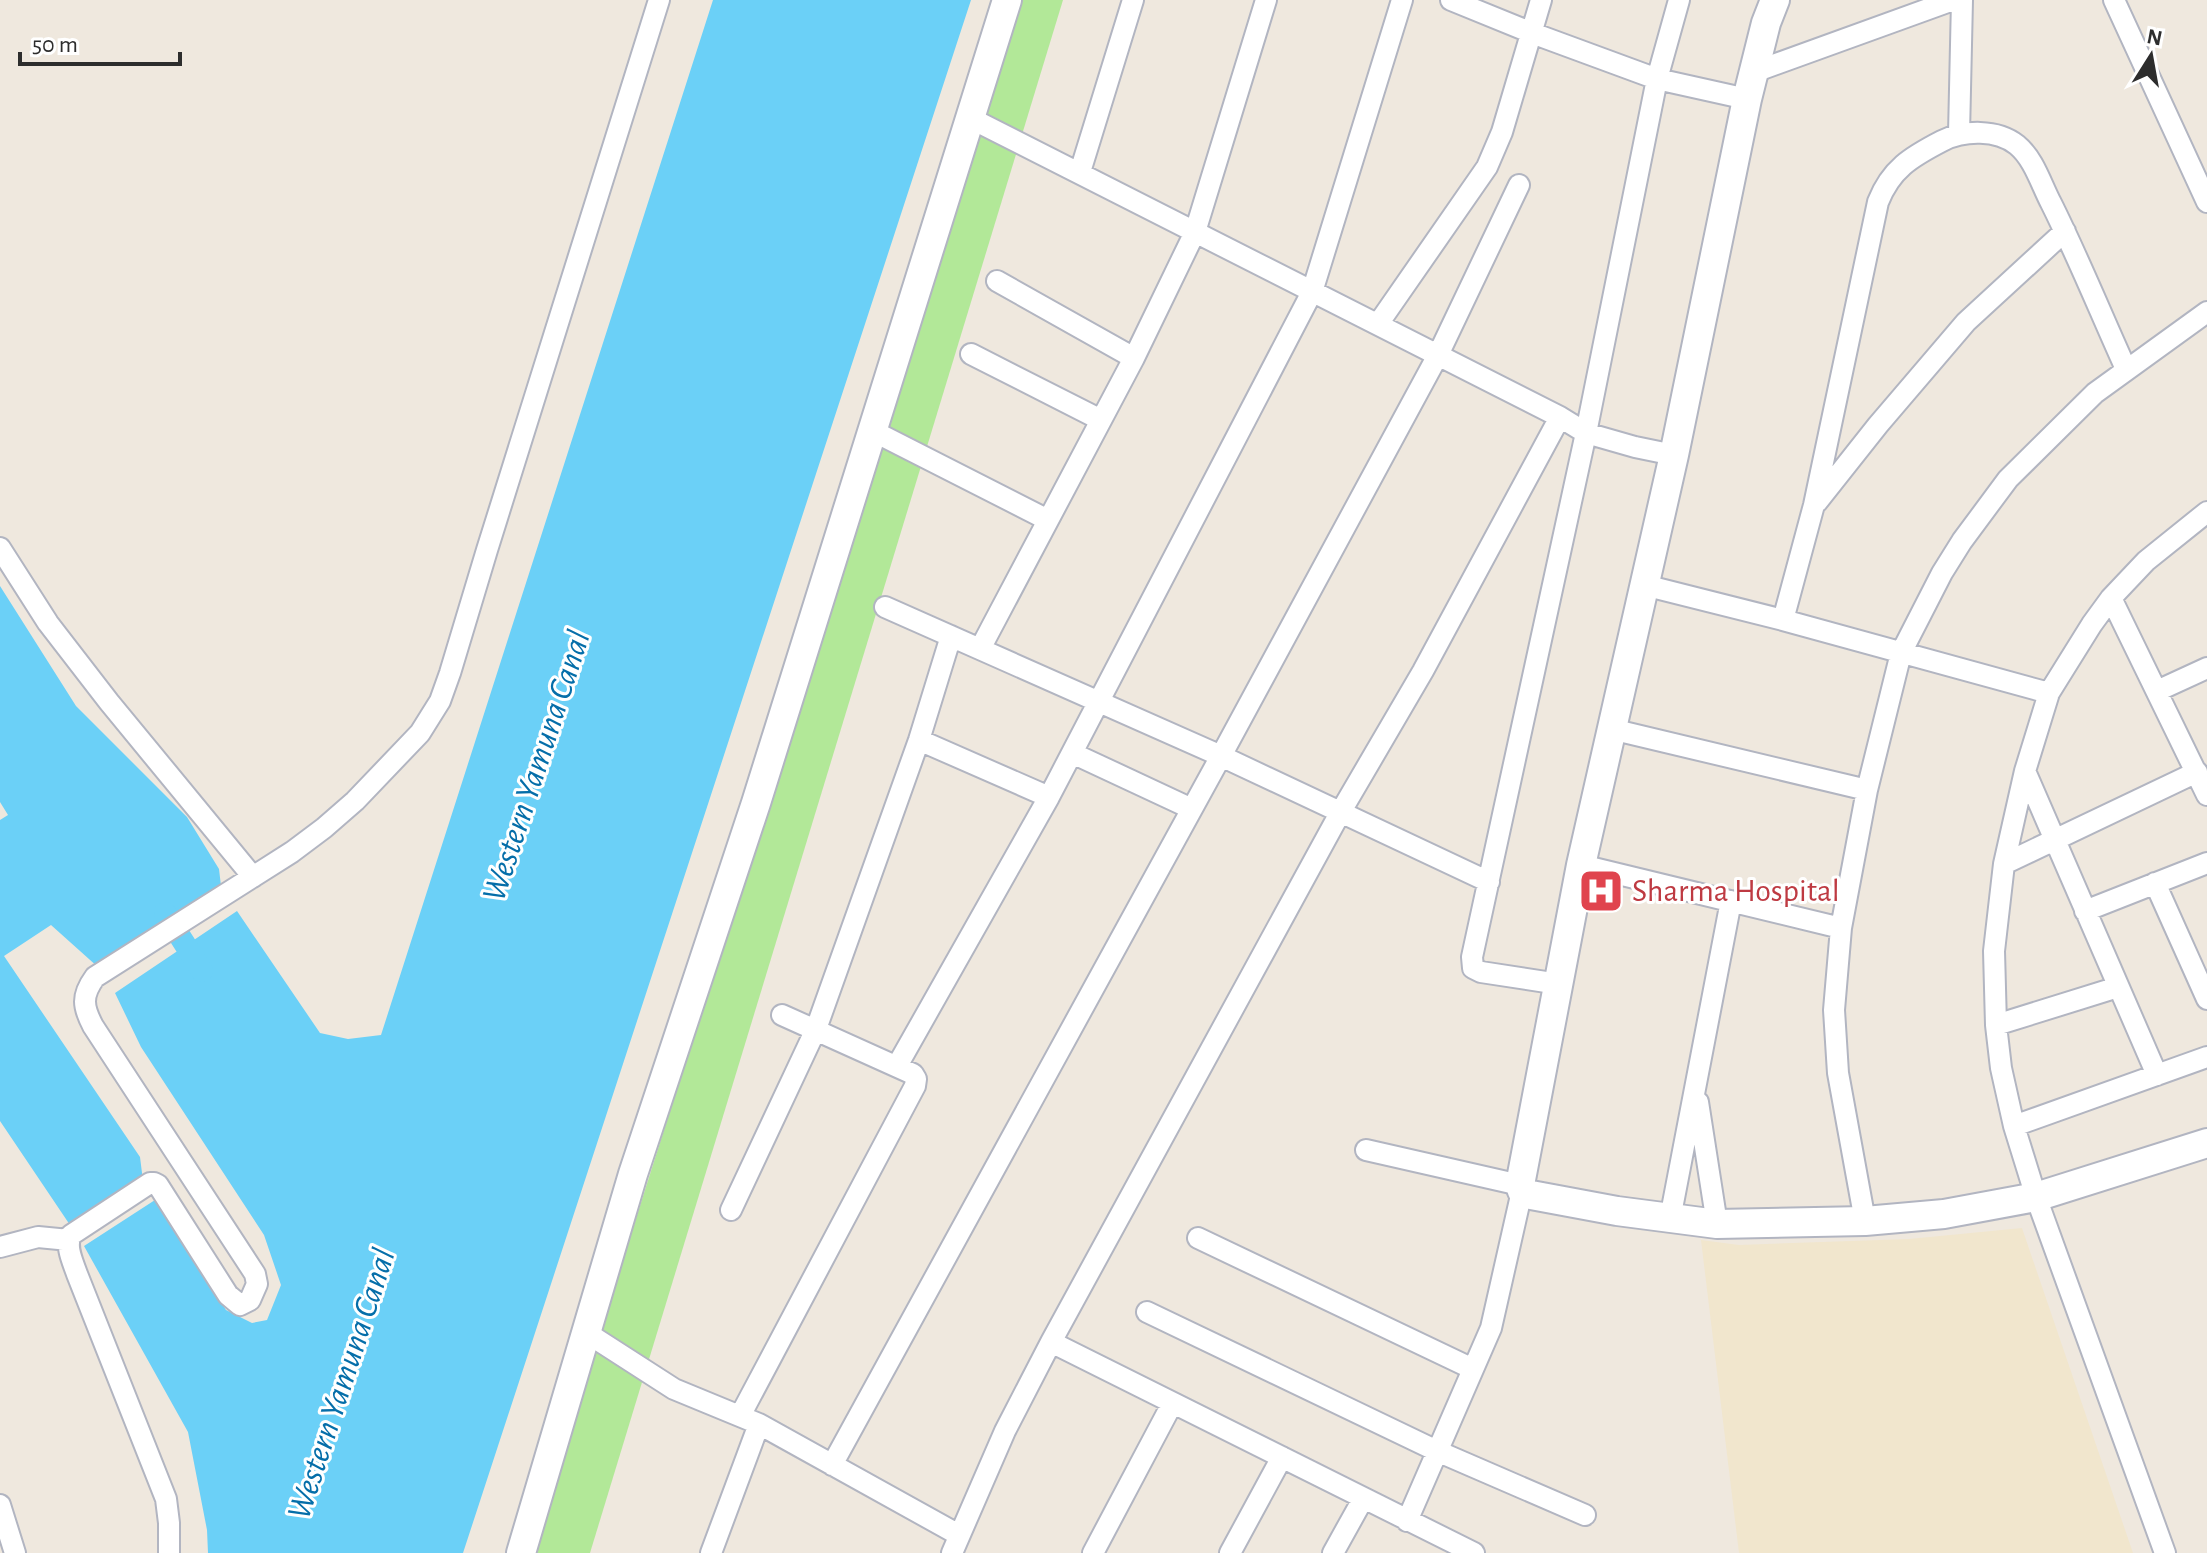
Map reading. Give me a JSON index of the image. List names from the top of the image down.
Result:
{
  "water": ["Western Yamuna Canal"],
  "places": {
    "hospital": ["Sharma Hospital"]
  },
  "scale_bar": "50 m",
  "north": "top"
}
